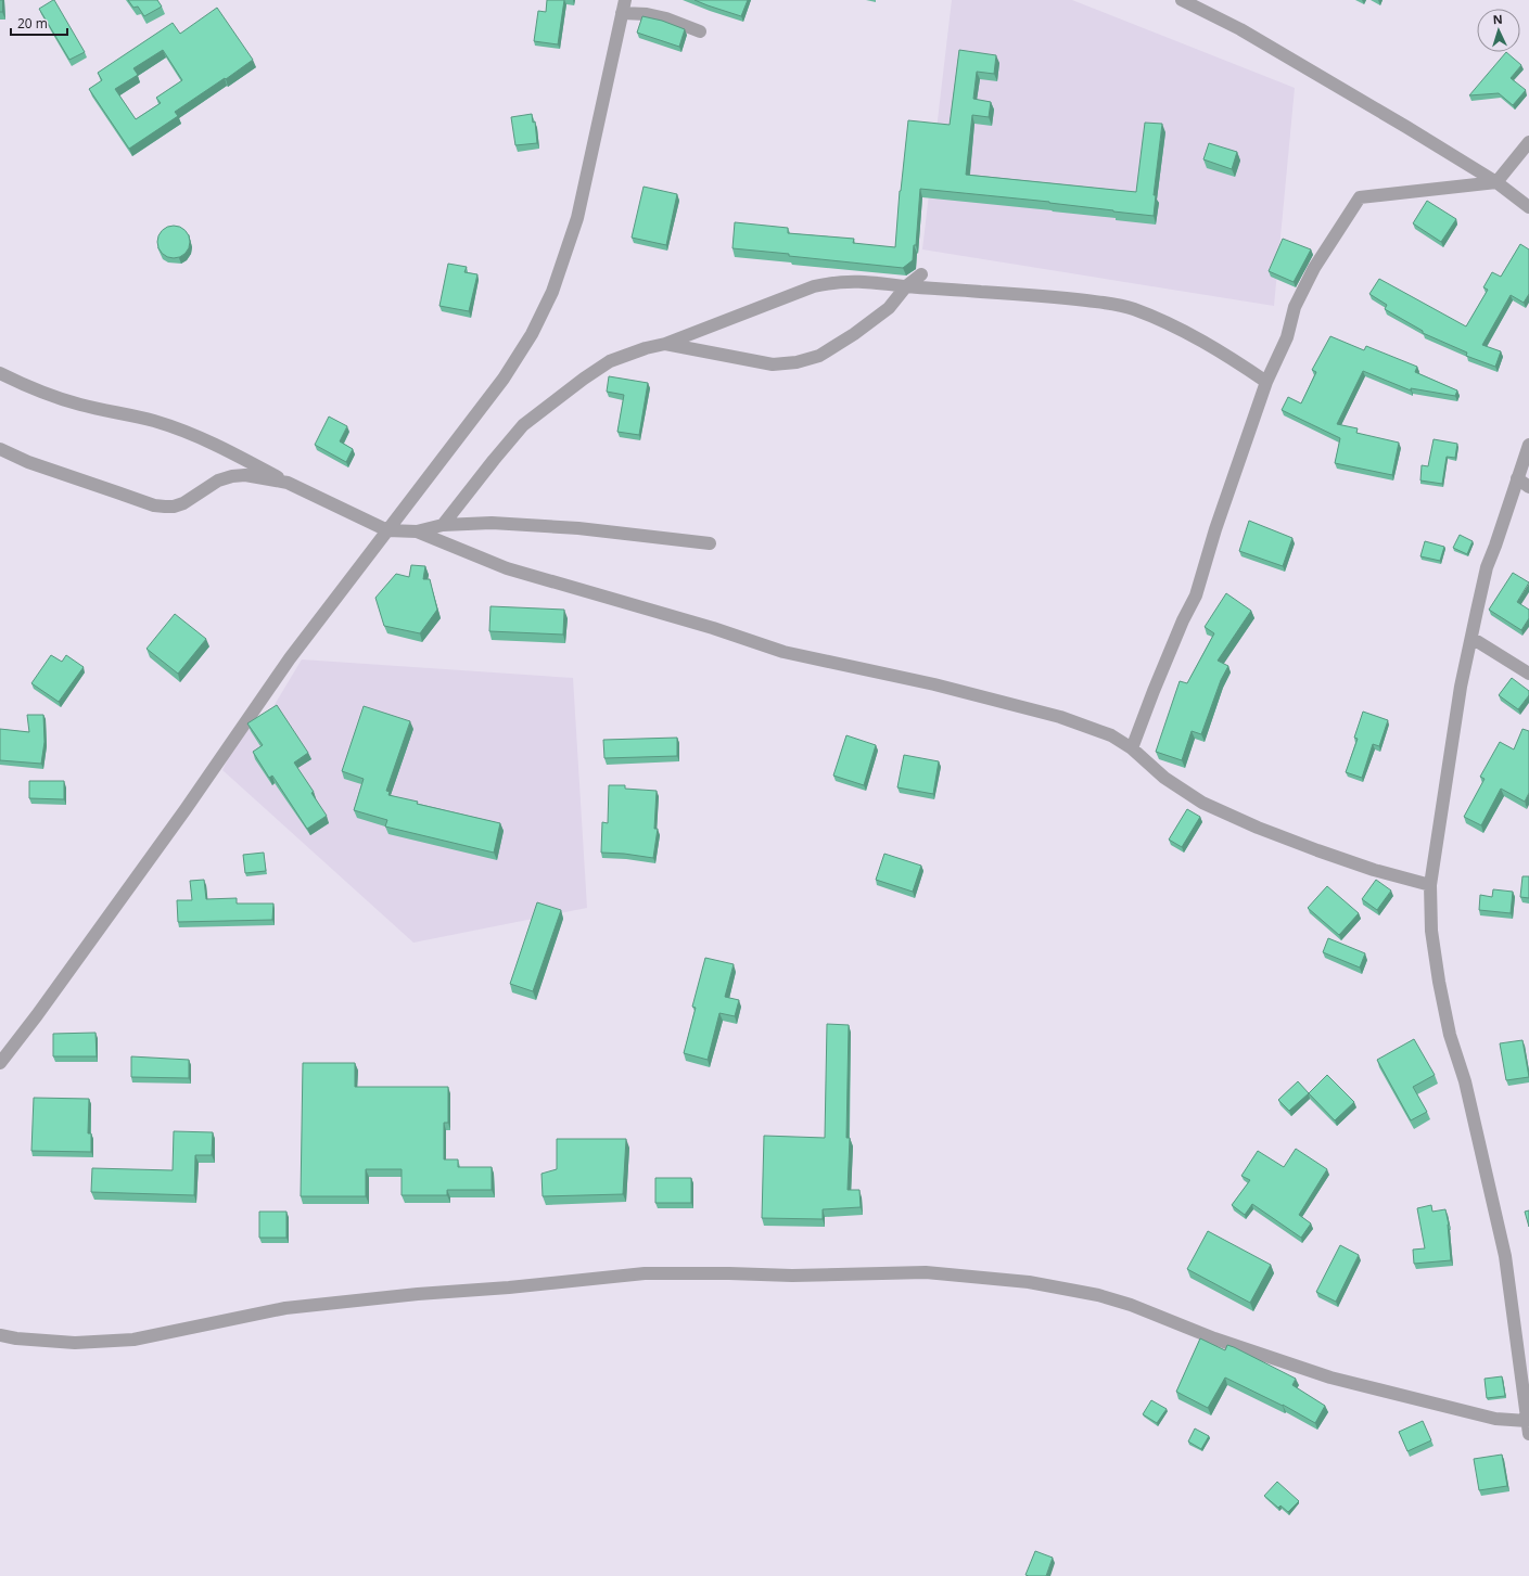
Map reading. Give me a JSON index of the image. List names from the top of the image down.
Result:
{
  "scale_bar": "20 m",
  "north": "top"
}
